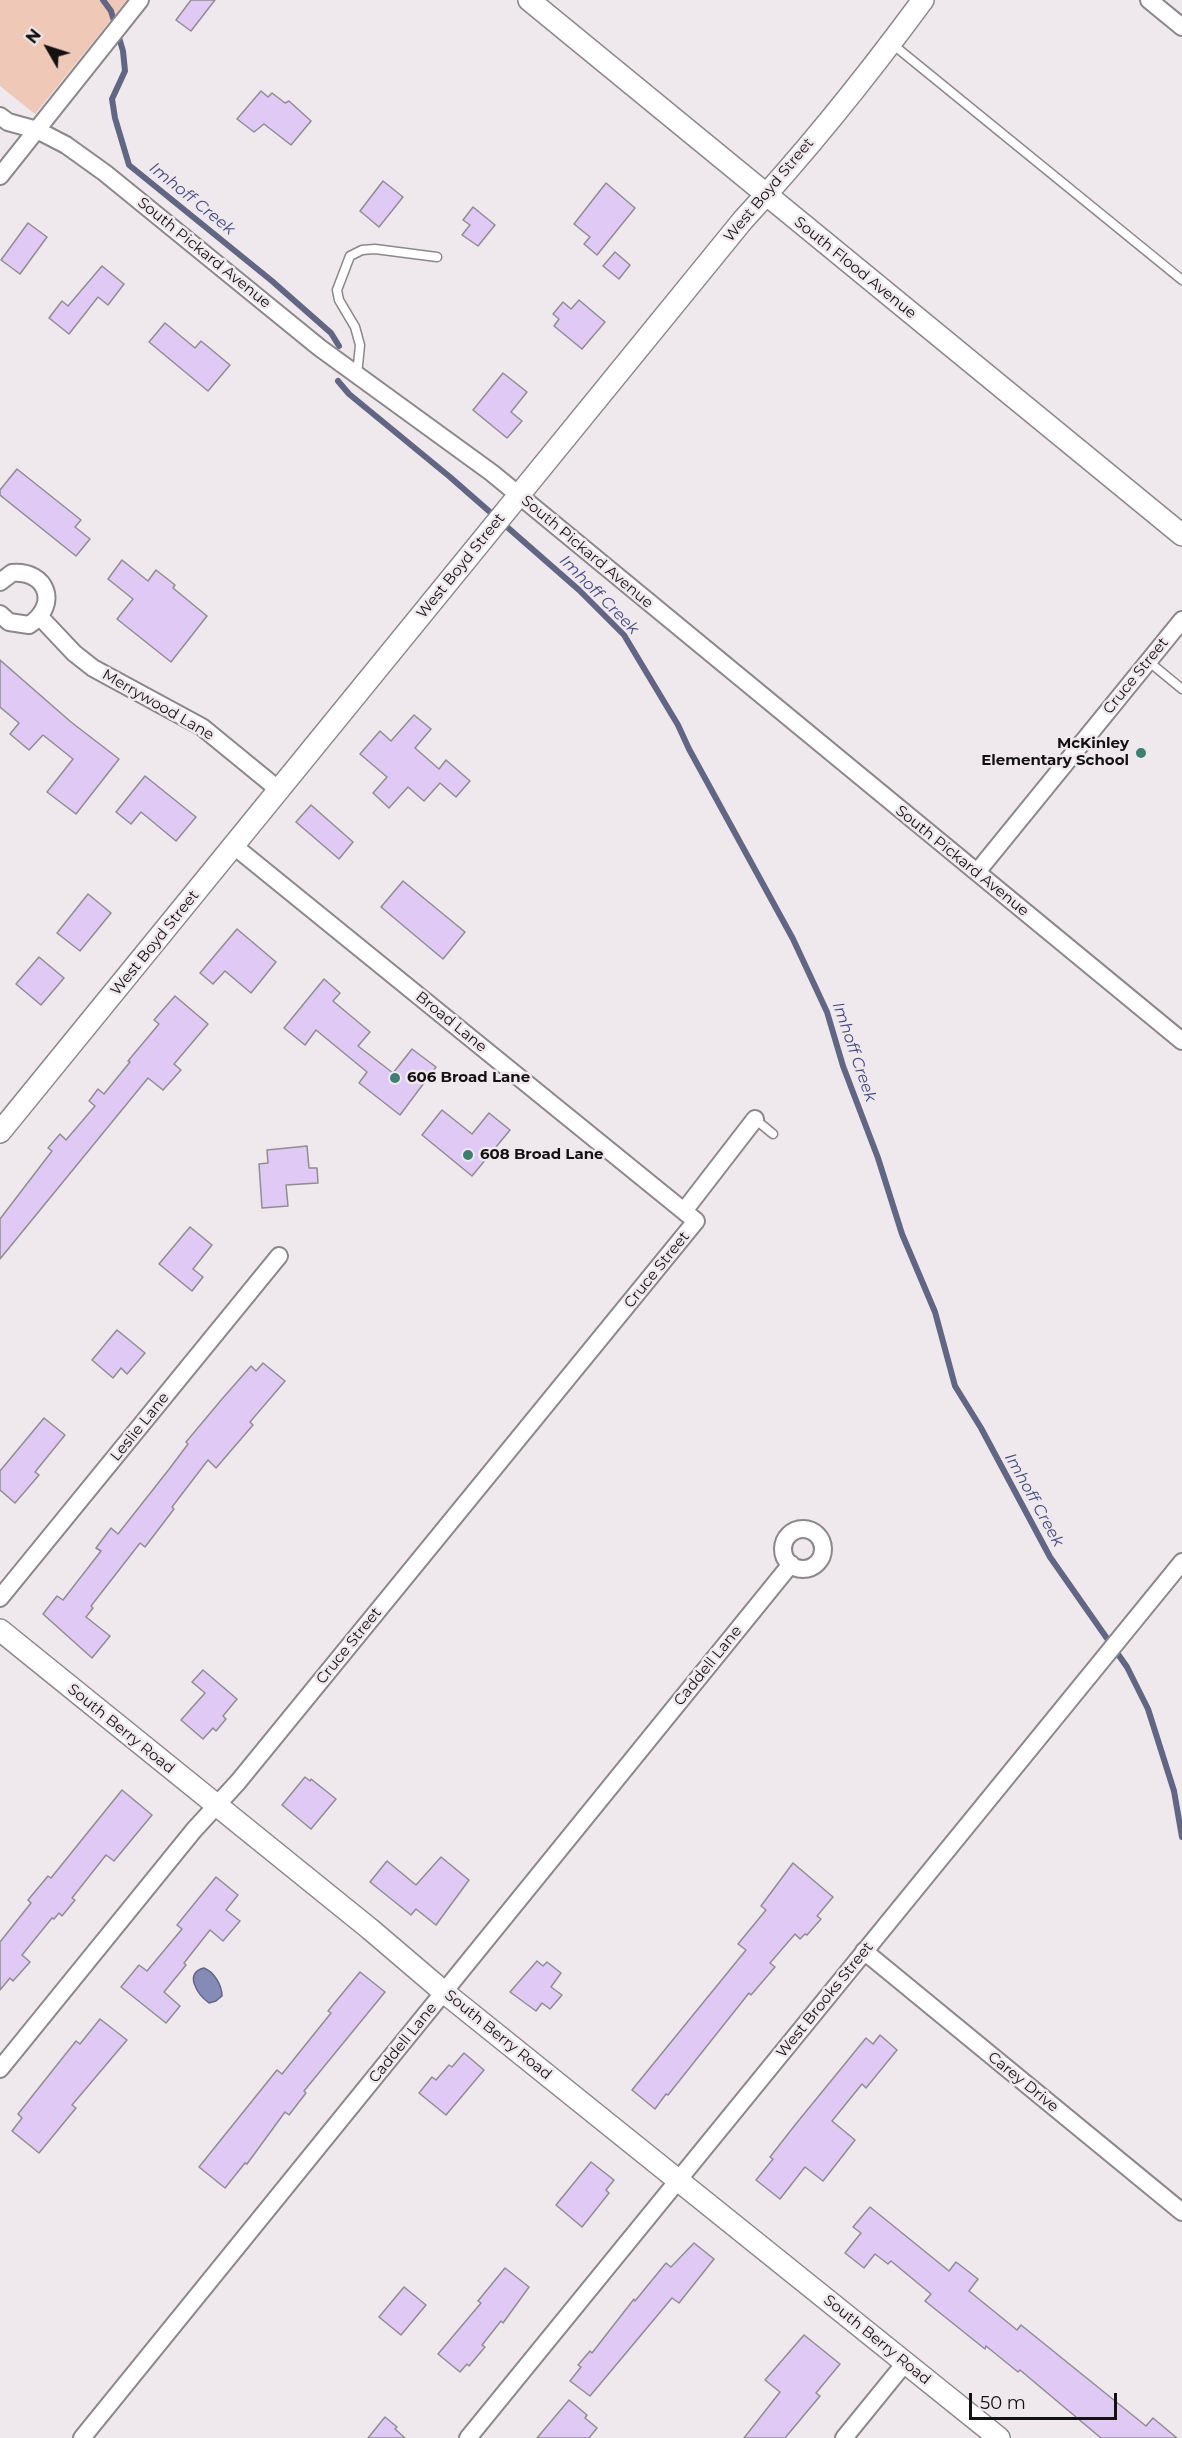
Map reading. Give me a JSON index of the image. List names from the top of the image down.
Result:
{
  "streets": {
    "street": [
      "West Boyd Street",
      "South Pickard Avenue",
      "South Flood Avenue",
      "Cruce Street",
      "Merrywood Lane",
      "Broad Lane",
      "Leslie Lane",
      "Caddell Lane",
      "South Berry Road",
      "West Brooks Street",
      "Carey Drive"
    ]
  },
  "crossings": [
    ["West Boyd Street", "South Pickard Avenue"],
    ["West Boyd Street", "South Flood Avenue"],
    ["West Boyd Street", "Merrywood Lane"],
    ["West Boyd Street", "Broad Lane"],
    ["South Pickard Avenue", "Cruce Street"],
    ["Cruce Street", "Broad Lane"],
    ["Cruce Street", "South Berry Road"],
    ["Caddell Lane", "South Berry Road"],
    ["South Berry Road", "West Brooks Street"],
    ["West Brooks Street", "Carey Drive"]
  ],
  "water": ["Imhoff Creek"],
  "places": ["McKinley Elementary School", "606 Broad Lane", "608 Broad Lane"],
  "scale_bar": "50 m",
  "north": "top left"
}
